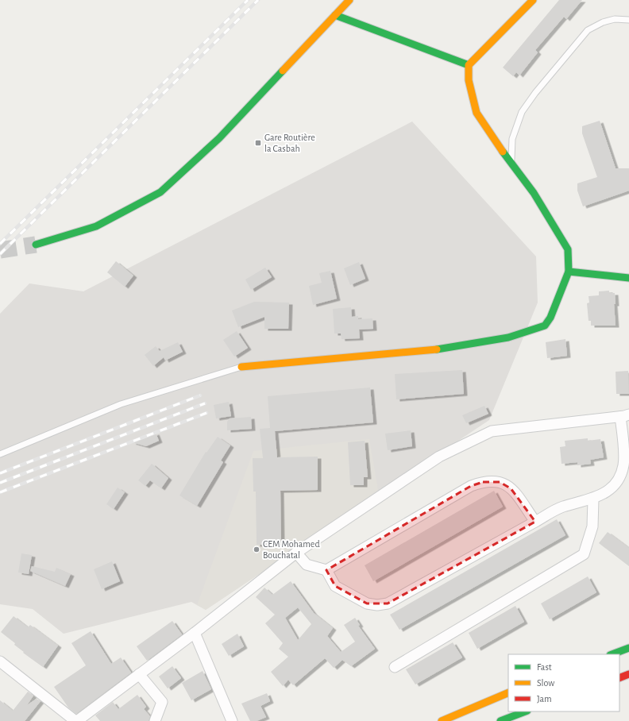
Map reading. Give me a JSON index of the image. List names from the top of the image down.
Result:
{
  "places": {
    "transit": ["Gare Routière la Casbah"],
    "other": ["CEM Mohamed Bouchatal"]
  },
  "legend": ["Fast", "Slow", "Jam"]
}
